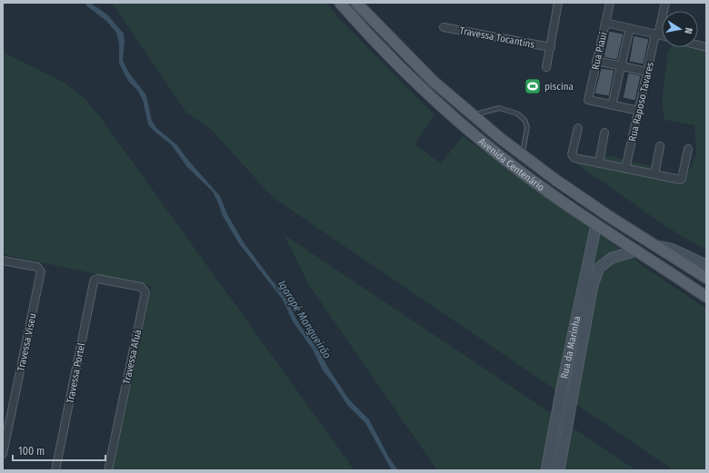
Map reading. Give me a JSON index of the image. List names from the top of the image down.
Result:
{
  "streets": {
    "main road": ["Avenida Centenário", "Rua da Marinha"],
    "street": [
      "Travessa Tocantins",
      "Rua Piauí",
      "Rua Raposo Tavares",
      "Travessa Viseu",
      "Travessa Afuá",
      "Travessa Portel"
    ]
  },
  "crossings": [
    ["Avenida Centenário", "Rua da Marinha"],
    ["Travessa Afuá", "Travessa Portel"]
  ],
  "water": ["Igarapé Mangueirão"],
  "places": {
    "sports": ["piscina"]
  },
  "scale_bar": "100 m",
  "north": "right"
}
